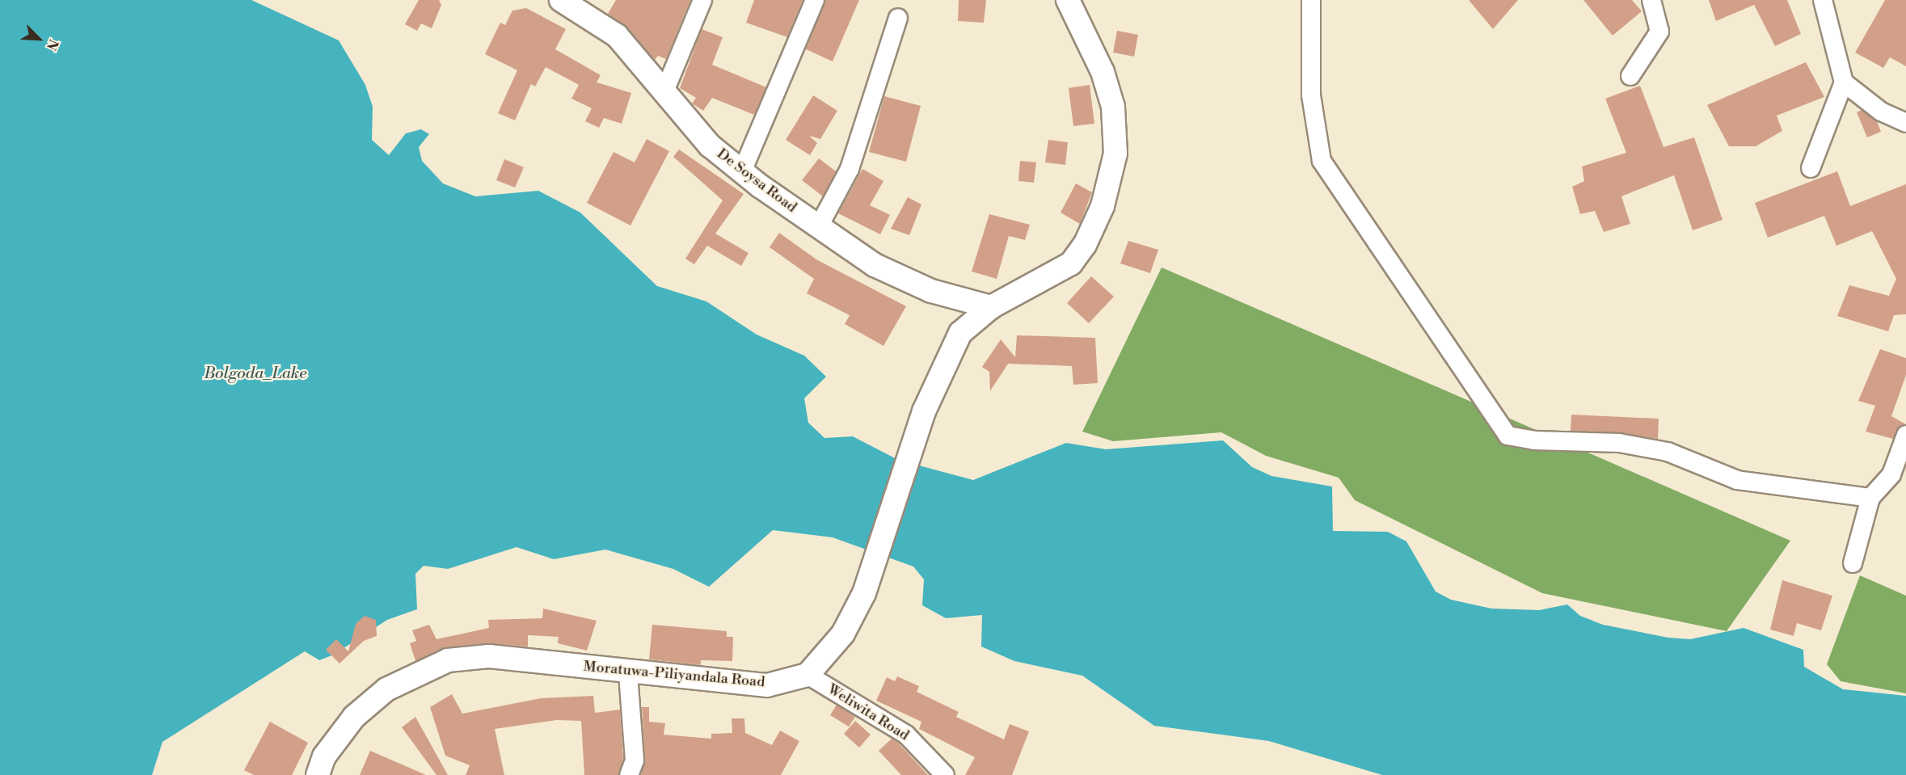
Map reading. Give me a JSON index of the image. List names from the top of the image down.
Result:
{
  "streets": {
    "main road": ["De Soysa Road", "Moratuwa-Piliyandala Road"],
    "street": ["Weliwita Road"]
  },
  "crossings": [
    ["Moratuwa-Piliyandala Road", "Weliwita Road"]
  ],
  "water": ["Bolgoda_Lake"],
  "north": "bottom right"
}
